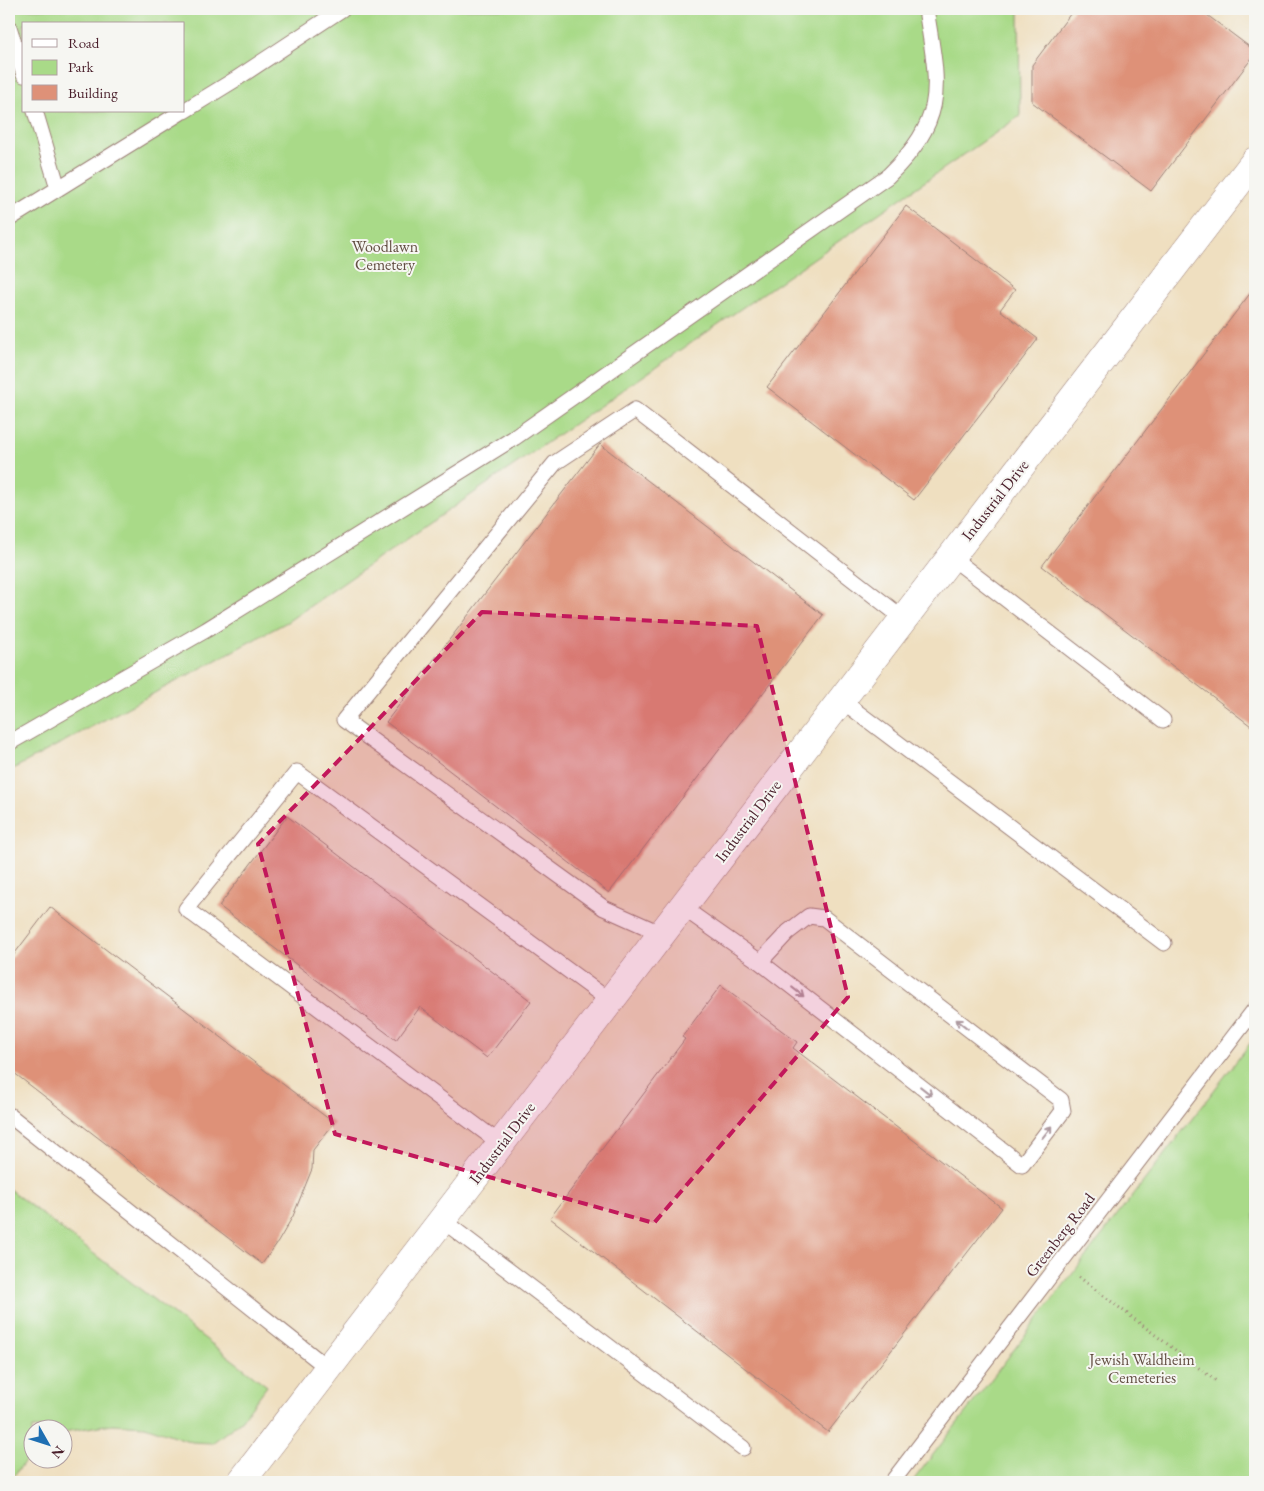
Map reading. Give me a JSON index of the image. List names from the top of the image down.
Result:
{
  "streets": {
    "street": ["Industrial Drive"],
    "lane": ["Greenberg Road"]
  },
  "parks": ["Woodlawn Cemetery", "Jewish Waldheim Cemeteries"],
  "legend": ["Road", "Park", "Building"],
  "north": "bottom right"
}
